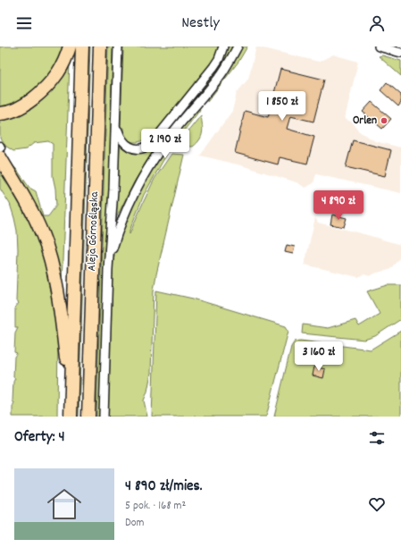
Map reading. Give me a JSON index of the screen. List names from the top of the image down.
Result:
{
  "streets": {
    "highway": ["Aleja Górnośląska"]
  },
  "places": ["Orlen"],
  "page": {
    "header": "Nestly",
    "price": [
      "1 850 zł",
      "2 190 zł",
      "4 890 zł",
      "3 160 zł"
    ],
    "heading": "Oferty: 4",
    "list": [
      {
        "name": "4 890 zł/mies.",
        "note": "5 pok. · 168 m² · Dom"
      }
    ]
  }
}
